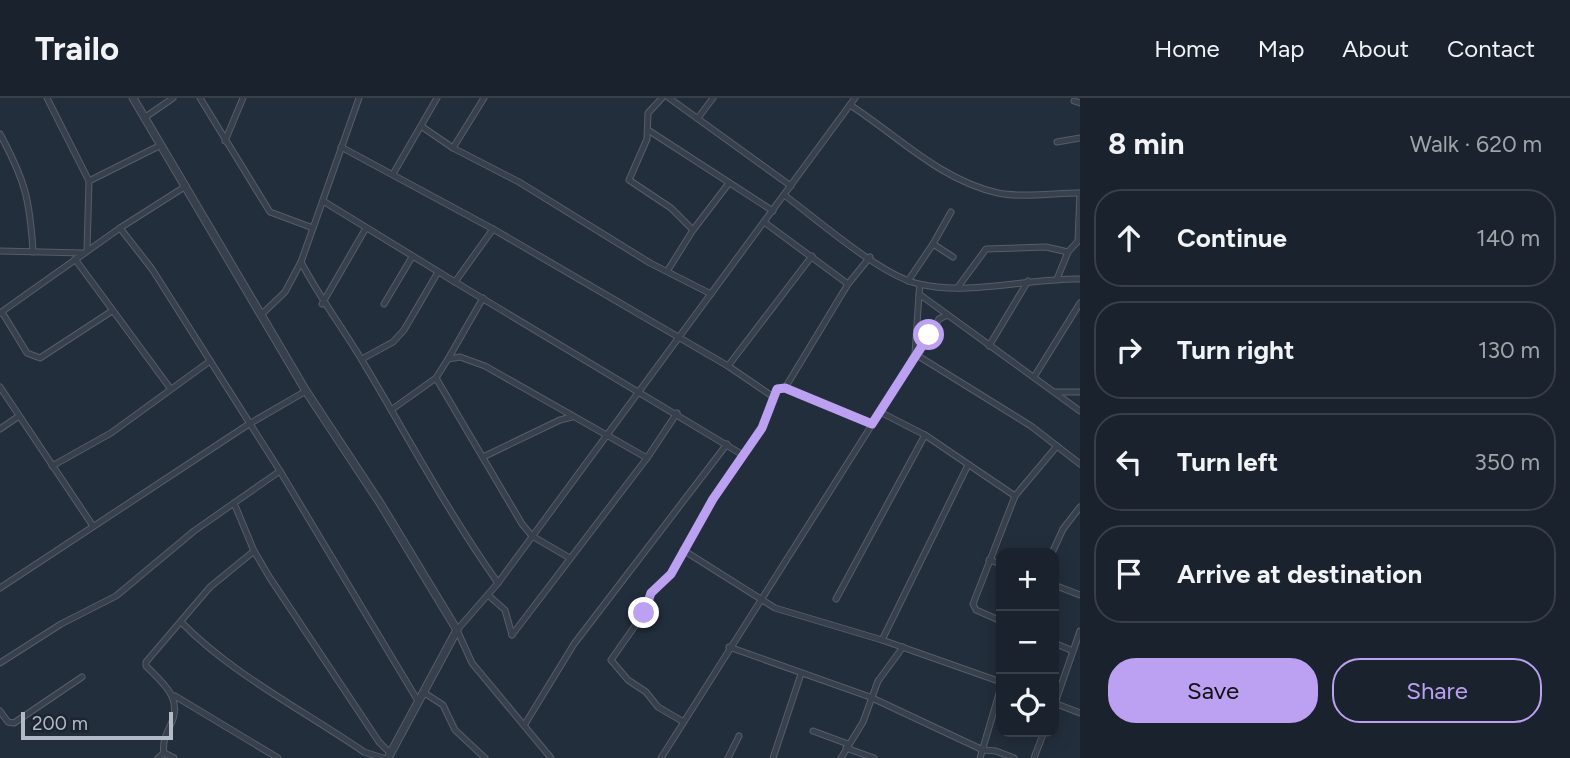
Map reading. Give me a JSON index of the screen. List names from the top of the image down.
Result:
{
  "scale_bar": "200 m",
  "page": {
    "header": "Trailo",
    "nav": [
      "Home",
      "Map",
      "About",
      "Contact"
    ],
    "heading": ["8 min", "Walk · 620 m"],
    "list": [
      ["Continue", "140 m"],
      ["Turn right", "130 m"],
      ["Turn left", "350 m"],
      "Arrive at destination"
    ],
    "map_buttons": ["+", "−"],
    "buttons": ["Save", "Share"],
    "scale": "200 m"
  }
}
